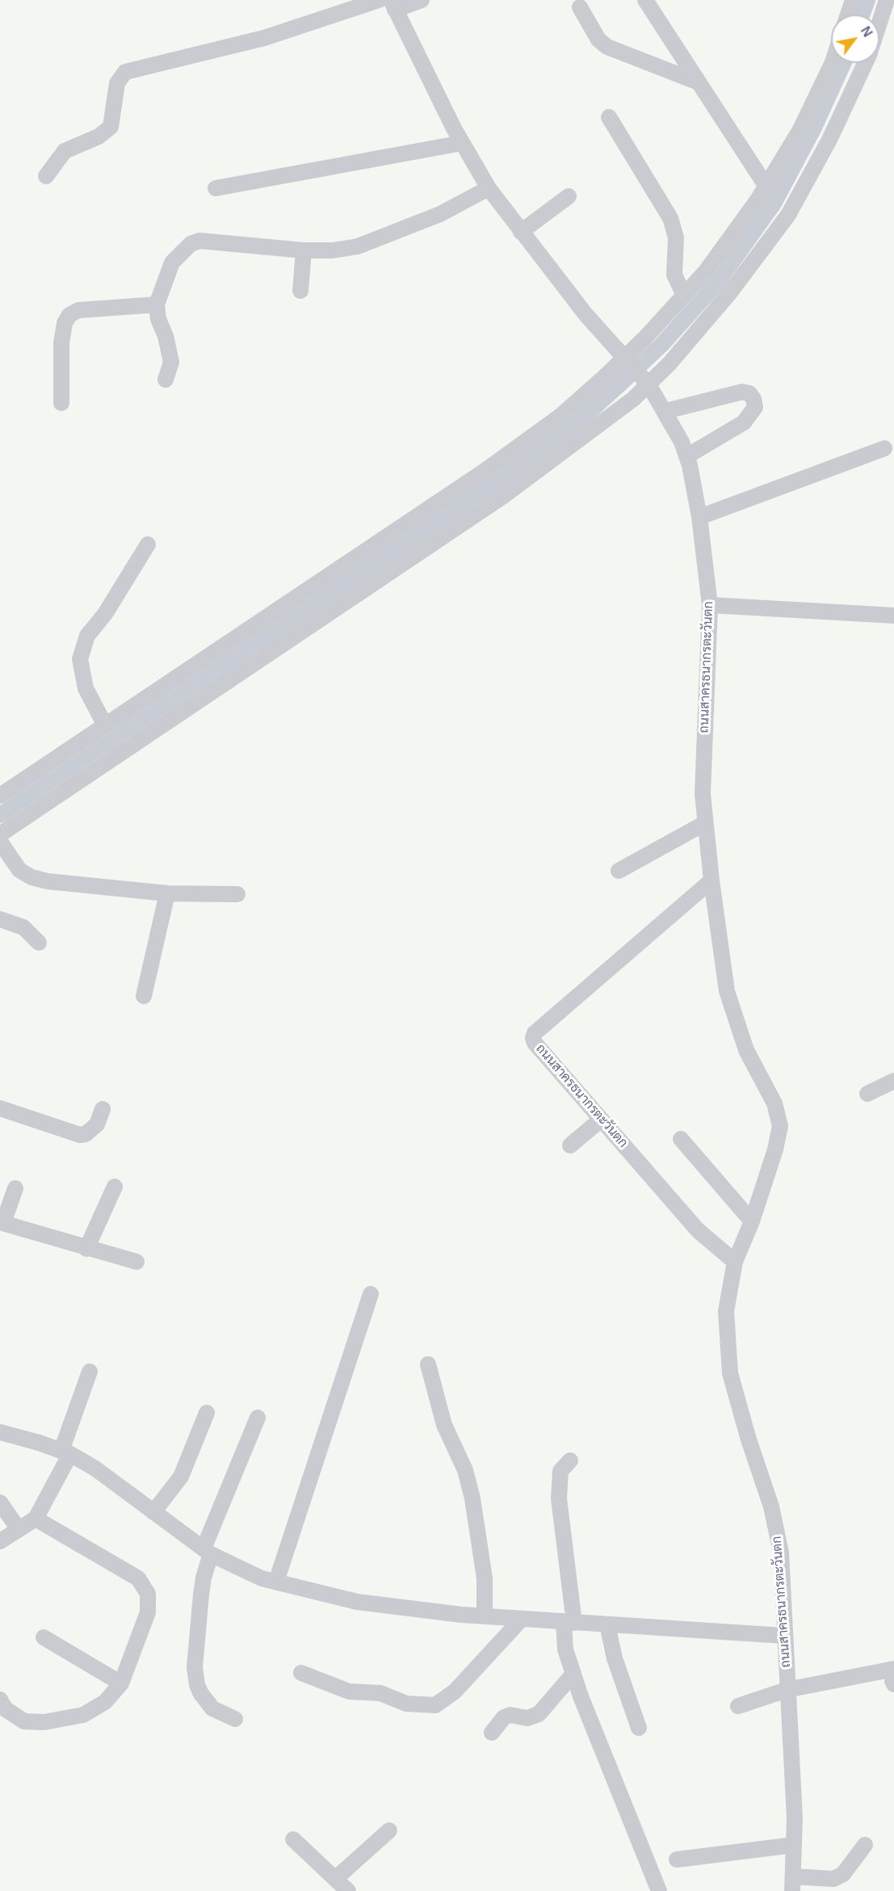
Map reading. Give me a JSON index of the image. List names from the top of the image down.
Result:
{
  "streets": {
    "street": ["ถนนสาครธนากรตะวันตก"]
  },
  "north": "top right"
}
